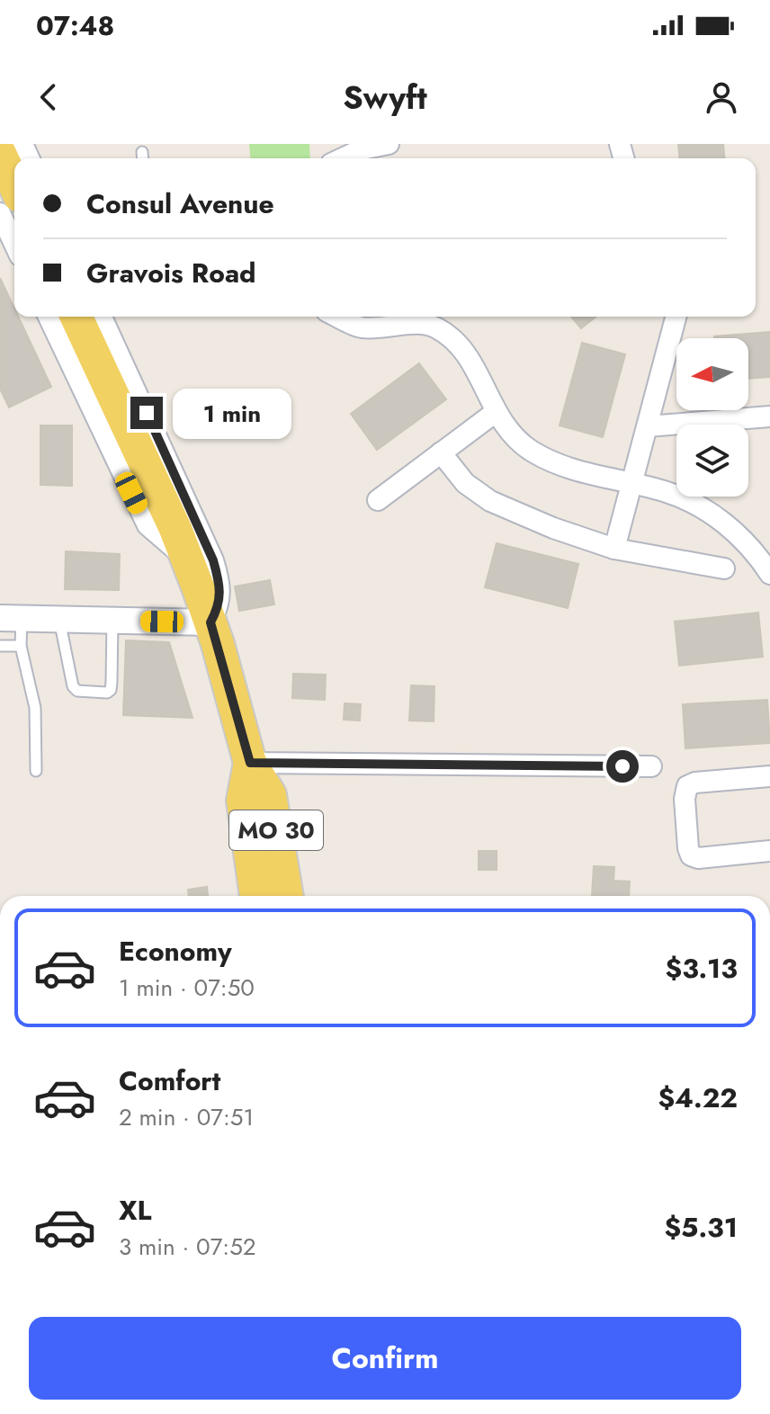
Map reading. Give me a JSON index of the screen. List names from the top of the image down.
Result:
{
  "streets": {
    "main road": ["MO 30"]
  },
  "north": "left",
  "page": {
    "status": "07:48",
    "header": "Swyft",
    "banner": ["Consul Avenue", "Gravois Road"],
    "bubble": "1 min",
    "list": [
      {
        "name": "Economy",
        "note": "1 min · 07:50",
        "value": "$3.13"
      },
      {
        "name": "Comfort",
        "note": "2 min · 07:51",
        "value": "$4.22"
      },
      {
        "name": "XL",
        "note": "3 min · 07:52",
        "value": "$5.31"
      }
    ],
    "buttons": "Confirm"
  }
}
